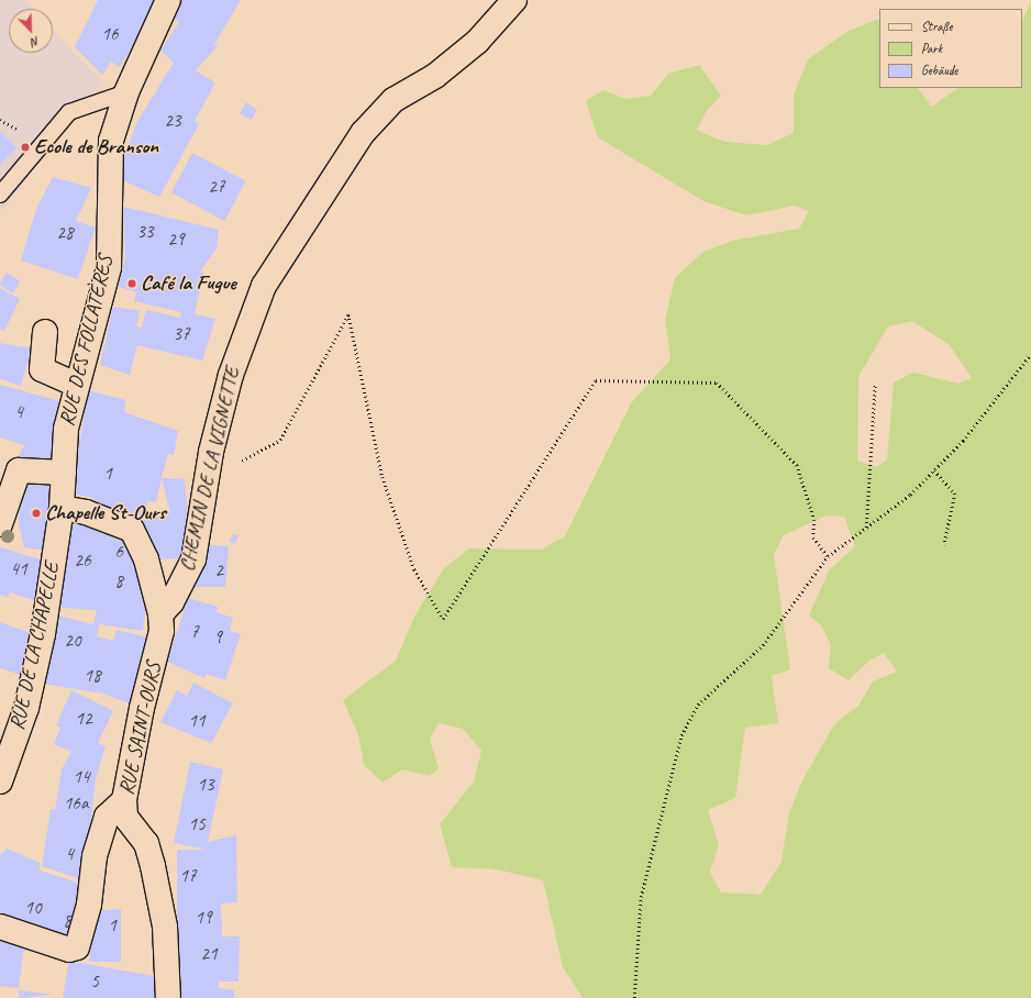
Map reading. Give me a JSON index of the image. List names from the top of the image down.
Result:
{
  "streets": {
    "street": [
      "RUE DES FOLLATÈRES",
      "CHEMIN DE LA VIGNETTE",
      "RUE DE LA CHAPELLE",
      "RUE SAINT-OURS"
    ]
  },
  "crossings": [
    ["RUE DES FOLLATÈRES", "RUE DE LA CHAPELLE"],
    ["RUE DES FOLLATÈRES", "RUE SAINT-OURS"],
    ["CHEMIN DE LA VIGNETTE", "RUE SAINT-OURS"],
    ["RUE DE LA CHAPELLE", "RUE SAINT-OURS"]
  ],
  "places": ["Ecole de Branson", "Café la Fugue", "Chapelle St-Ours"],
  "house_numbers": [
    "16",
    "23",
    "27",
    "33",
    "28",
    "29",
    "37",
    "4",
    "1",
    "6",
    "26",
    "41",
    "2",
    "8",
    "7",
    "9",
    "20",
    "18",
    "12",
    "11",
    "14",
    "13",
    "16a",
    "15",
    "4",
    "17",
    "10",
    "19",
    "8",
    "1",
    "21",
    "5"
  ],
  "legend": ["Straße", "Park", "Gebäude"],
  "north": "bottom right"
}
